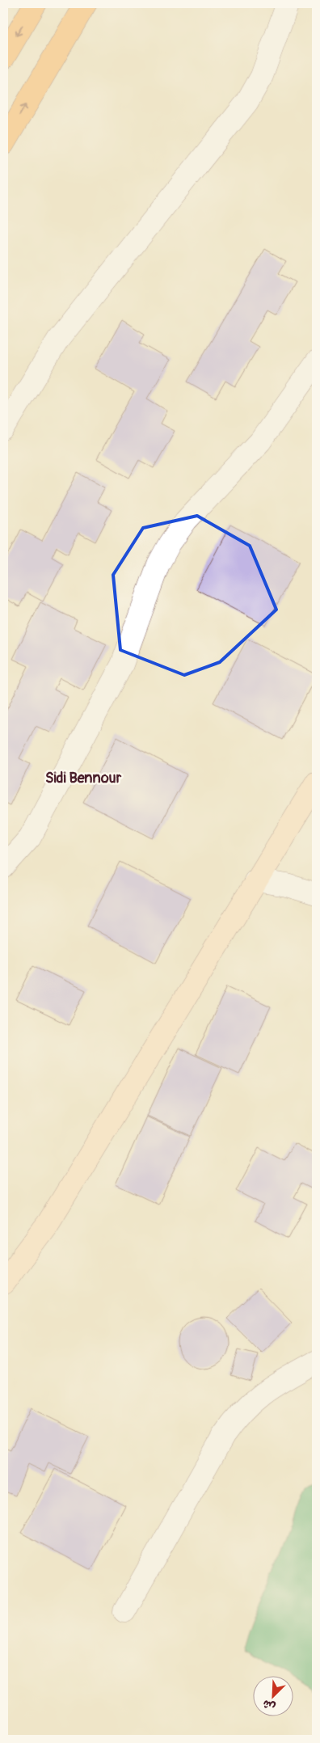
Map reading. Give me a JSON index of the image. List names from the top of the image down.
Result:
{
  "districts": ["Sidi Bennour"],
  "north": "bottom left"
}
